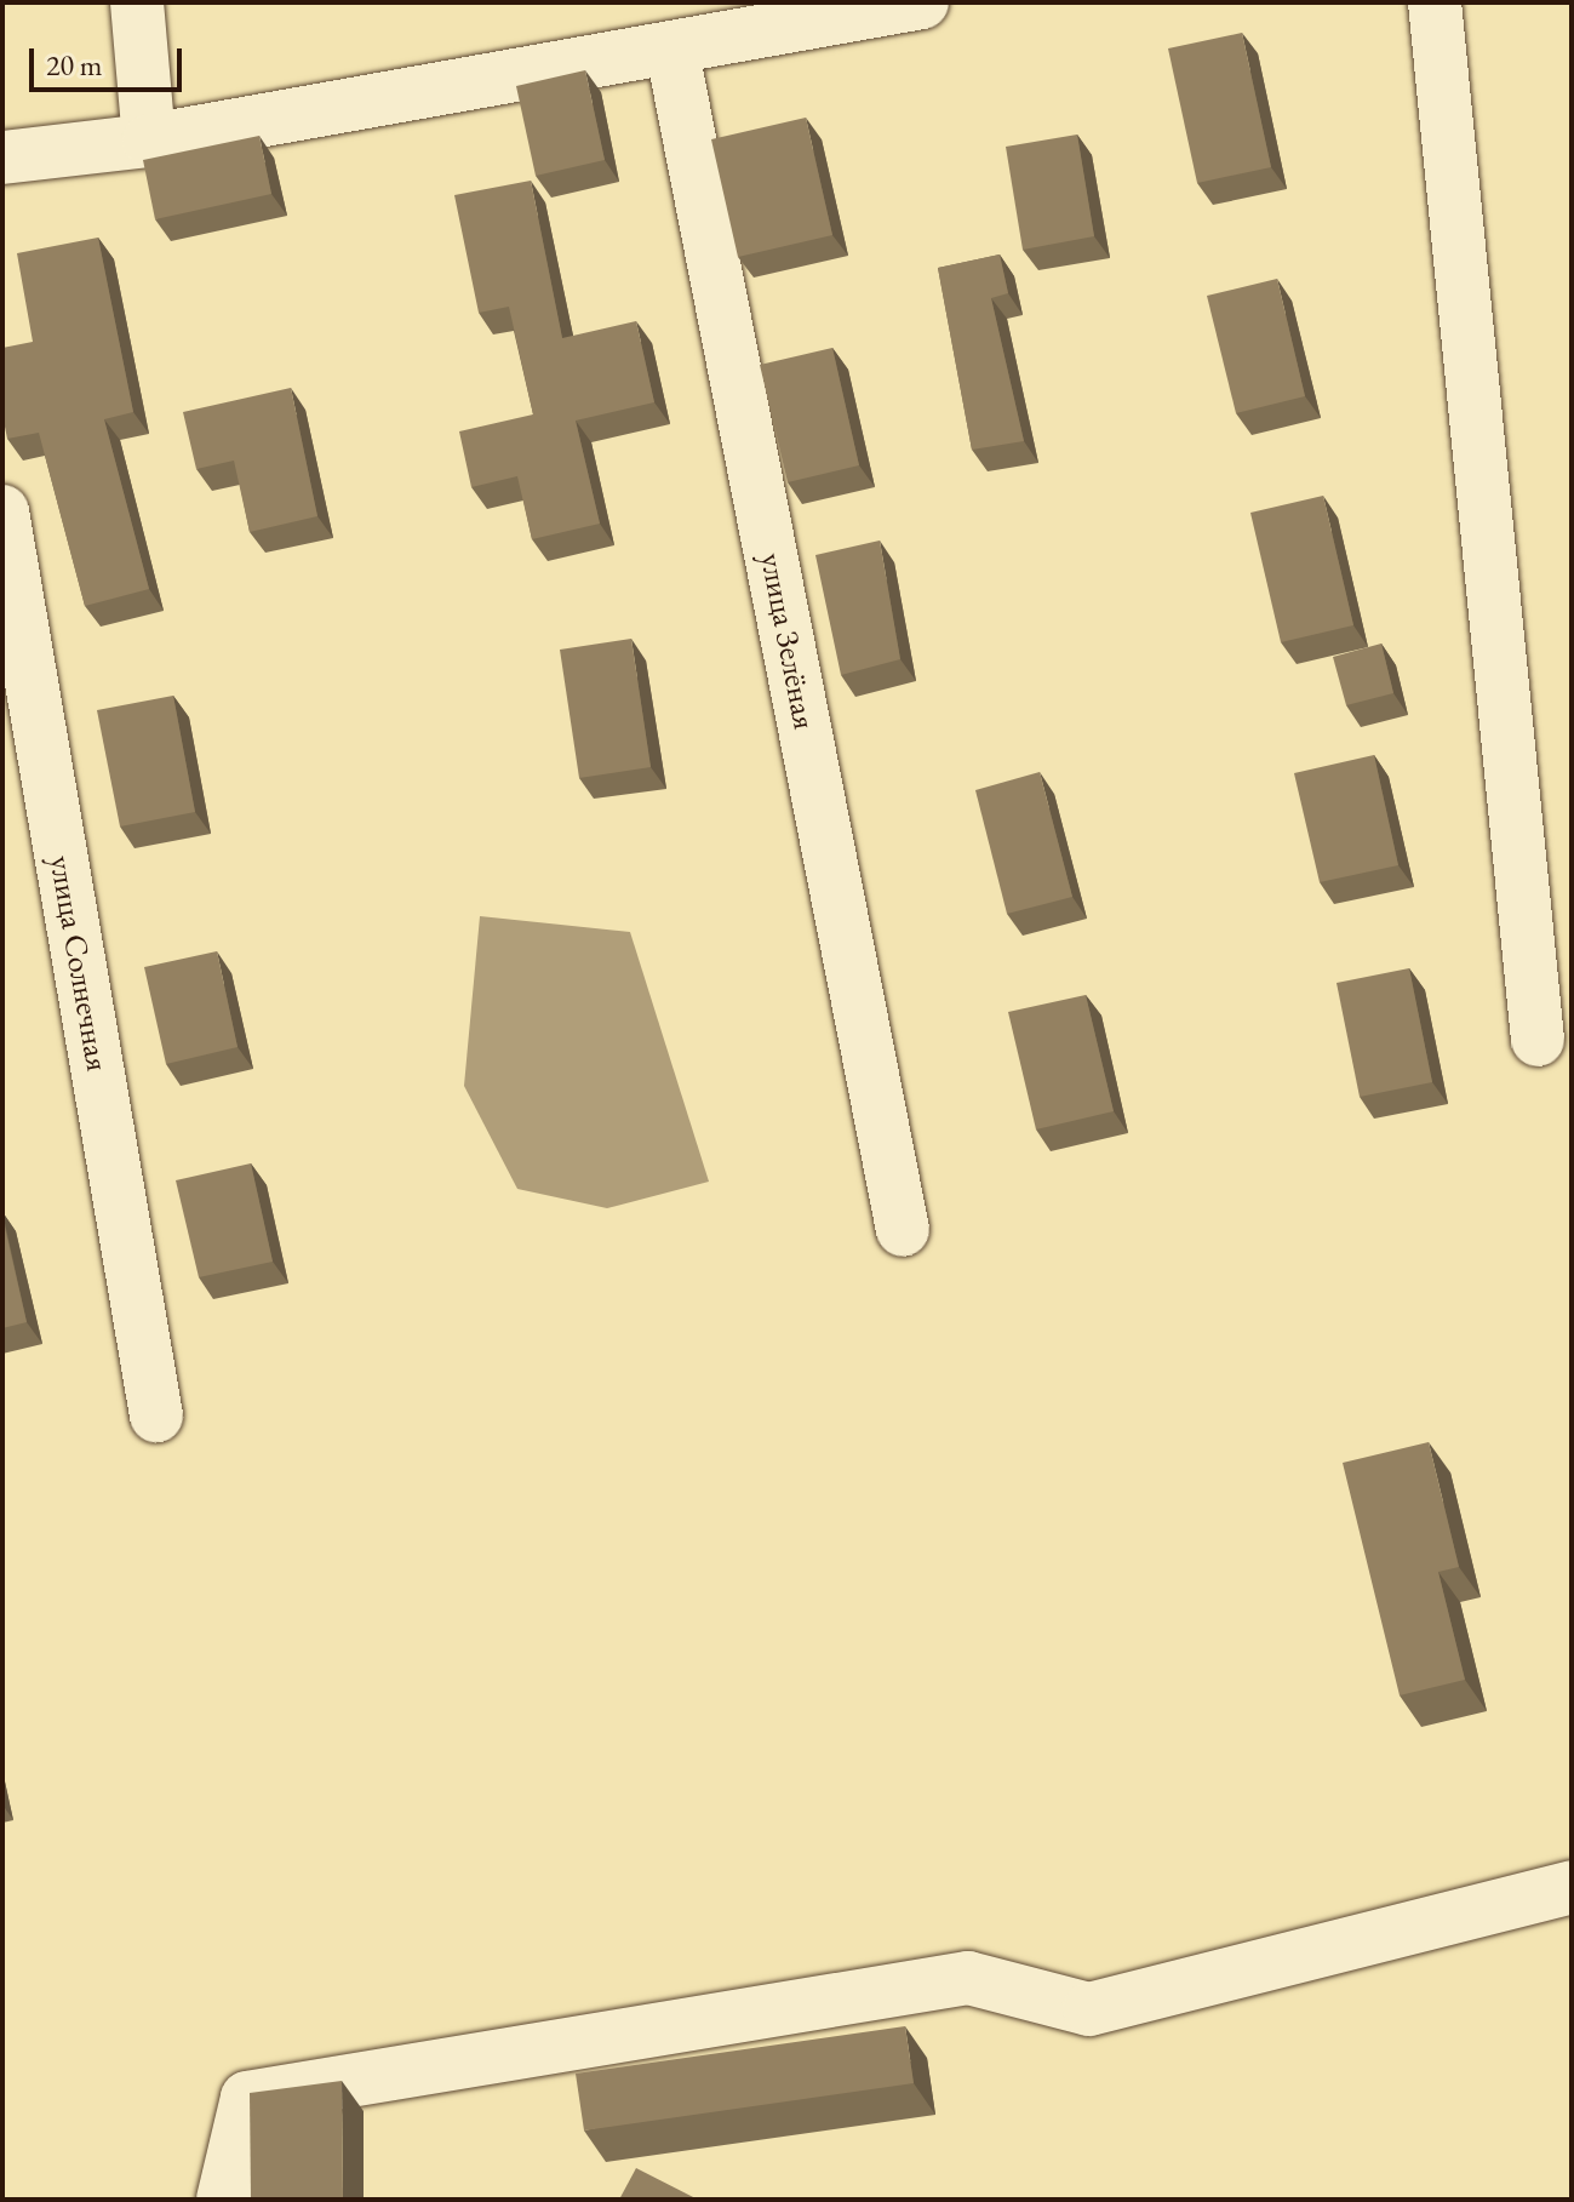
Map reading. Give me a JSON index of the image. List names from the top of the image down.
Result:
{
  "streets": {
    "street": ["улица Зелёная", "улица Солнечная"]
  },
  "scale_bar": "20 m"
}
